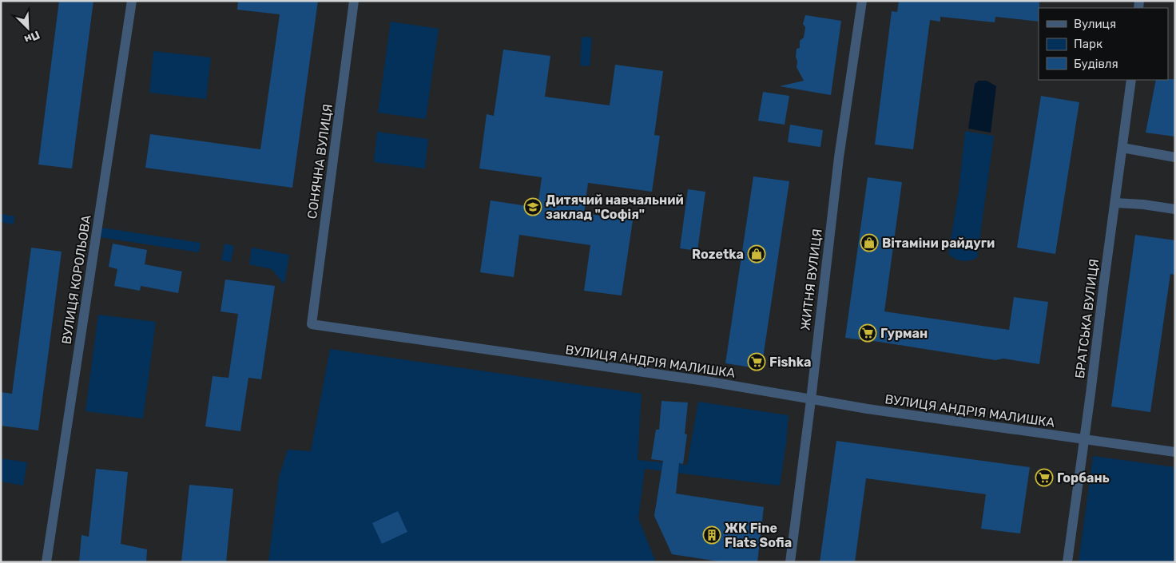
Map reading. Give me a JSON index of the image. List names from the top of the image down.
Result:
{
  "streets": {
    "street": [
      "СОНЯЧНА ВУЛИЦЯ",
      "ВУЛИЦЯ КОРОЛЬОВА",
      "ЖИТНЯ ВУЛИЦЯ",
      "БРАТСЬКА ВУЛИЦЯ",
      "ВУЛИЦЯ АНДРІЯ МАЛИШКА"
    ]
  },
  "crossings": [
    ["СОНЯЧНА ВУЛИЦЯ", "ВУЛИЦЯ АНДРІЯ МАЛИШКА"],
    ["ЖИТНЯ ВУЛИЦЯ", "ВУЛИЦЯ АНДРІЯ МАЛИШКА"],
    ["БРАТСЬКА ВУЛИЦЯ", "ВУЛИЦЯ АНДРІЯ МАЛИШКА"]
  ],
  "places": {
    "school or university": ["Дитячий навчальний заклад \"Софія\""],
    "shop": ["Вітаміни райдуги", "Rozetka"],
    "supermarket": ["Гурман", "Fishka", "Горбань"],
    "building": ["ЖК Fine Flats Sofia"]
  },
  "legend": ["Вулиця", "Парк", "Будівля"],
  "north": "bottom right"
}
